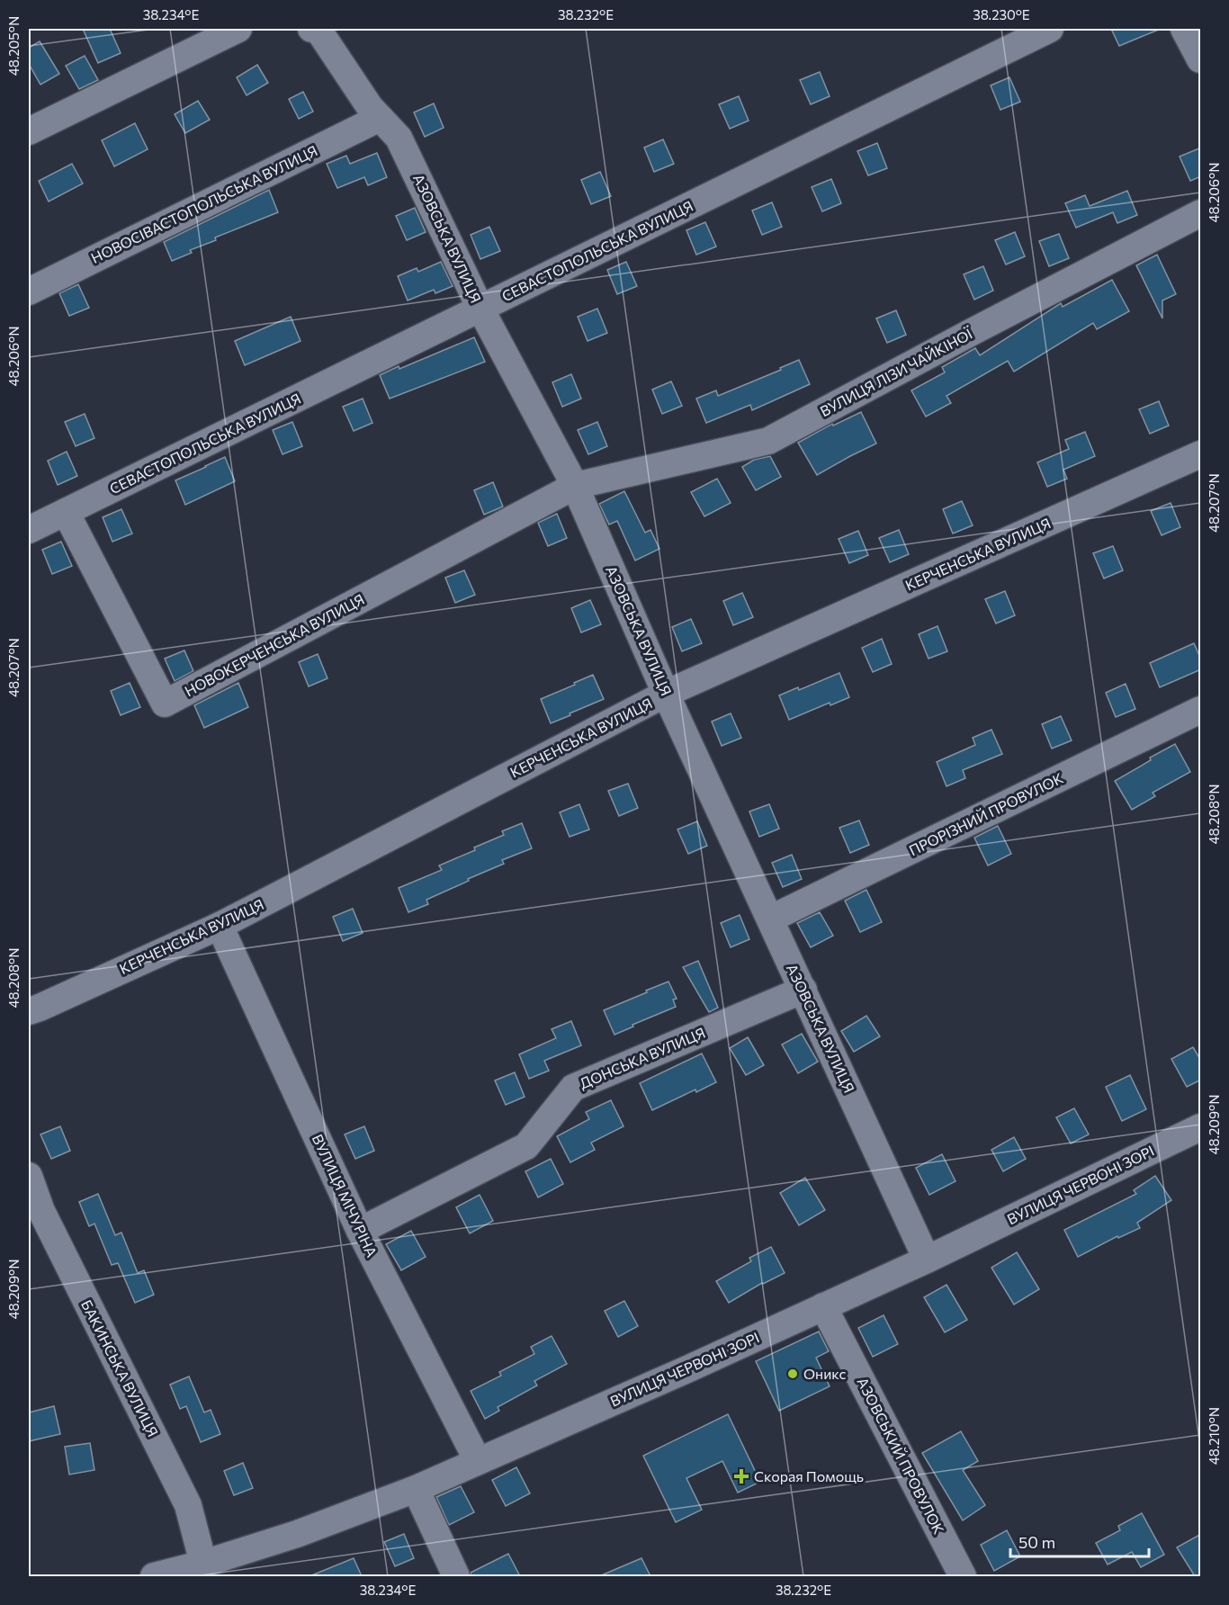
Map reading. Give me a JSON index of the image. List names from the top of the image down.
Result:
{
  "streets": {
    "street": [
      "НОВОСІВАСТОПОЛЬСЬКА ВУЛИЦЯ",
      "АЗОВСЬКА ВУЛИЦЯ",
      "СЕВАСТОПОЛЬСЬКА ВУЛИЦЯ",
      "ВУЛИЦЯ ЛІЗИ ЧАЙКІНОЇ",
      "КЕРЧЕНСЬКА ВУЛИЦЯ",
      "НОВОКЕРЧЕНСЬКА ВУЛИЦЯ",
      "ПРОРІЗНИЙ ПРОВУЛОК",
      "ДОНСЬКА ВУЛИЦЯ",
      "ВУЛИЦЯ ЧЕРВОНІ ЗОРІ",
      "ВУЛИЦЯ МІЧУРІНА",
      "БАКИНСЬКА ВУЛИЦЯ",
      "АЗОВСЬКИЙ ПРОВУЛОК"
    ]
  },
  "crossings": [
    ["НОВОСІВАСТОПОЛЬСЬКА ВУЛИЦЯ", "АЗОВСЬКА ВУЛИЦЯ"],
    ["АЗОВСЬКА ВУЛИЦЯ", "СЕВАСТОПОЛЬСЬКА ВУЛИЦЯ"],
    ["АЗОВСЬКА ВУЛИЦЯ", "ВУЛИЦЯ ЛІЗИ ЧАЙКІНОЇ"],
    ["АЗОВСЬКА ВУЛИЦЯ", "КЕРЧЕНСЬКА ВУЛИЦЯ"],
    ["АЗОВСЬКА ВУЛИЦЯ", "НОВОКЕРЧЕНСЬКА ВУЛИЦЯ"],
    ["АЗОВСЬКА ВУЛИЦЯ", "ПРОРІЗНИЙ ПРОВУЛОК"],
    ["АЗОВСЬКА ВУЛИЦЯ", "ДОНСЬКА ВУЛИЦЯ"],
    ["АЗОВСЬКА ВУЛИЦЯ", "ВУЛИЦЯ ЧЕРВОНІ ЗОРІ"],
    ["СЕВАСТОПОЛЬСЬКА ВУЛИЦЯ", "НОВОКЕРЧЕНСЬКА ВУЛИЦЯ"],
    ["ВУЛИЦЯ ЛІЗИ ЧАЙКІНОЇ", "НОВОКЕРЧЕНСЬКА ВУЛИЦЯ"],
    ["КЕРЧЕНСЬКА ВУЛИЦЯ", "ВУЛИЦЯ МІЧУРІНА"],
    ["ДОНСЬКА ВУЛИЦЯ", "ВУЛИЦЯ МІЧУРІНА"],
    ["ВУЛИЦЯ ЧЕРВОНІ ЗОРІ", "ВУЛИЦЯ МІЧУРІНА"],
    ["ВУЛИЦЯ ЧЕРВОНІ ЗОРІ", "БАКИНСЬКА ВУЛИЦЯ"],
    ["ВУЛИЦЯ ЧЕРВОНІ ЗОРІ", "АЗОВСЬКИЙ ПРОВУЛОК"]
  ],
  "places": {
    "other": ["Оникс"],
    "health": ["Скорая Помощь"]
  },
  "scale_bar": "50 m",
  "coordinates": [
    "38.234°E",
    "38.232°E",
    "38.230°E",
    "48.205°N",
    "48.206°N",
    "48.207°N",
    "48.208°N",
    "48.209°N",
    "48.210°N"
  ]
}
